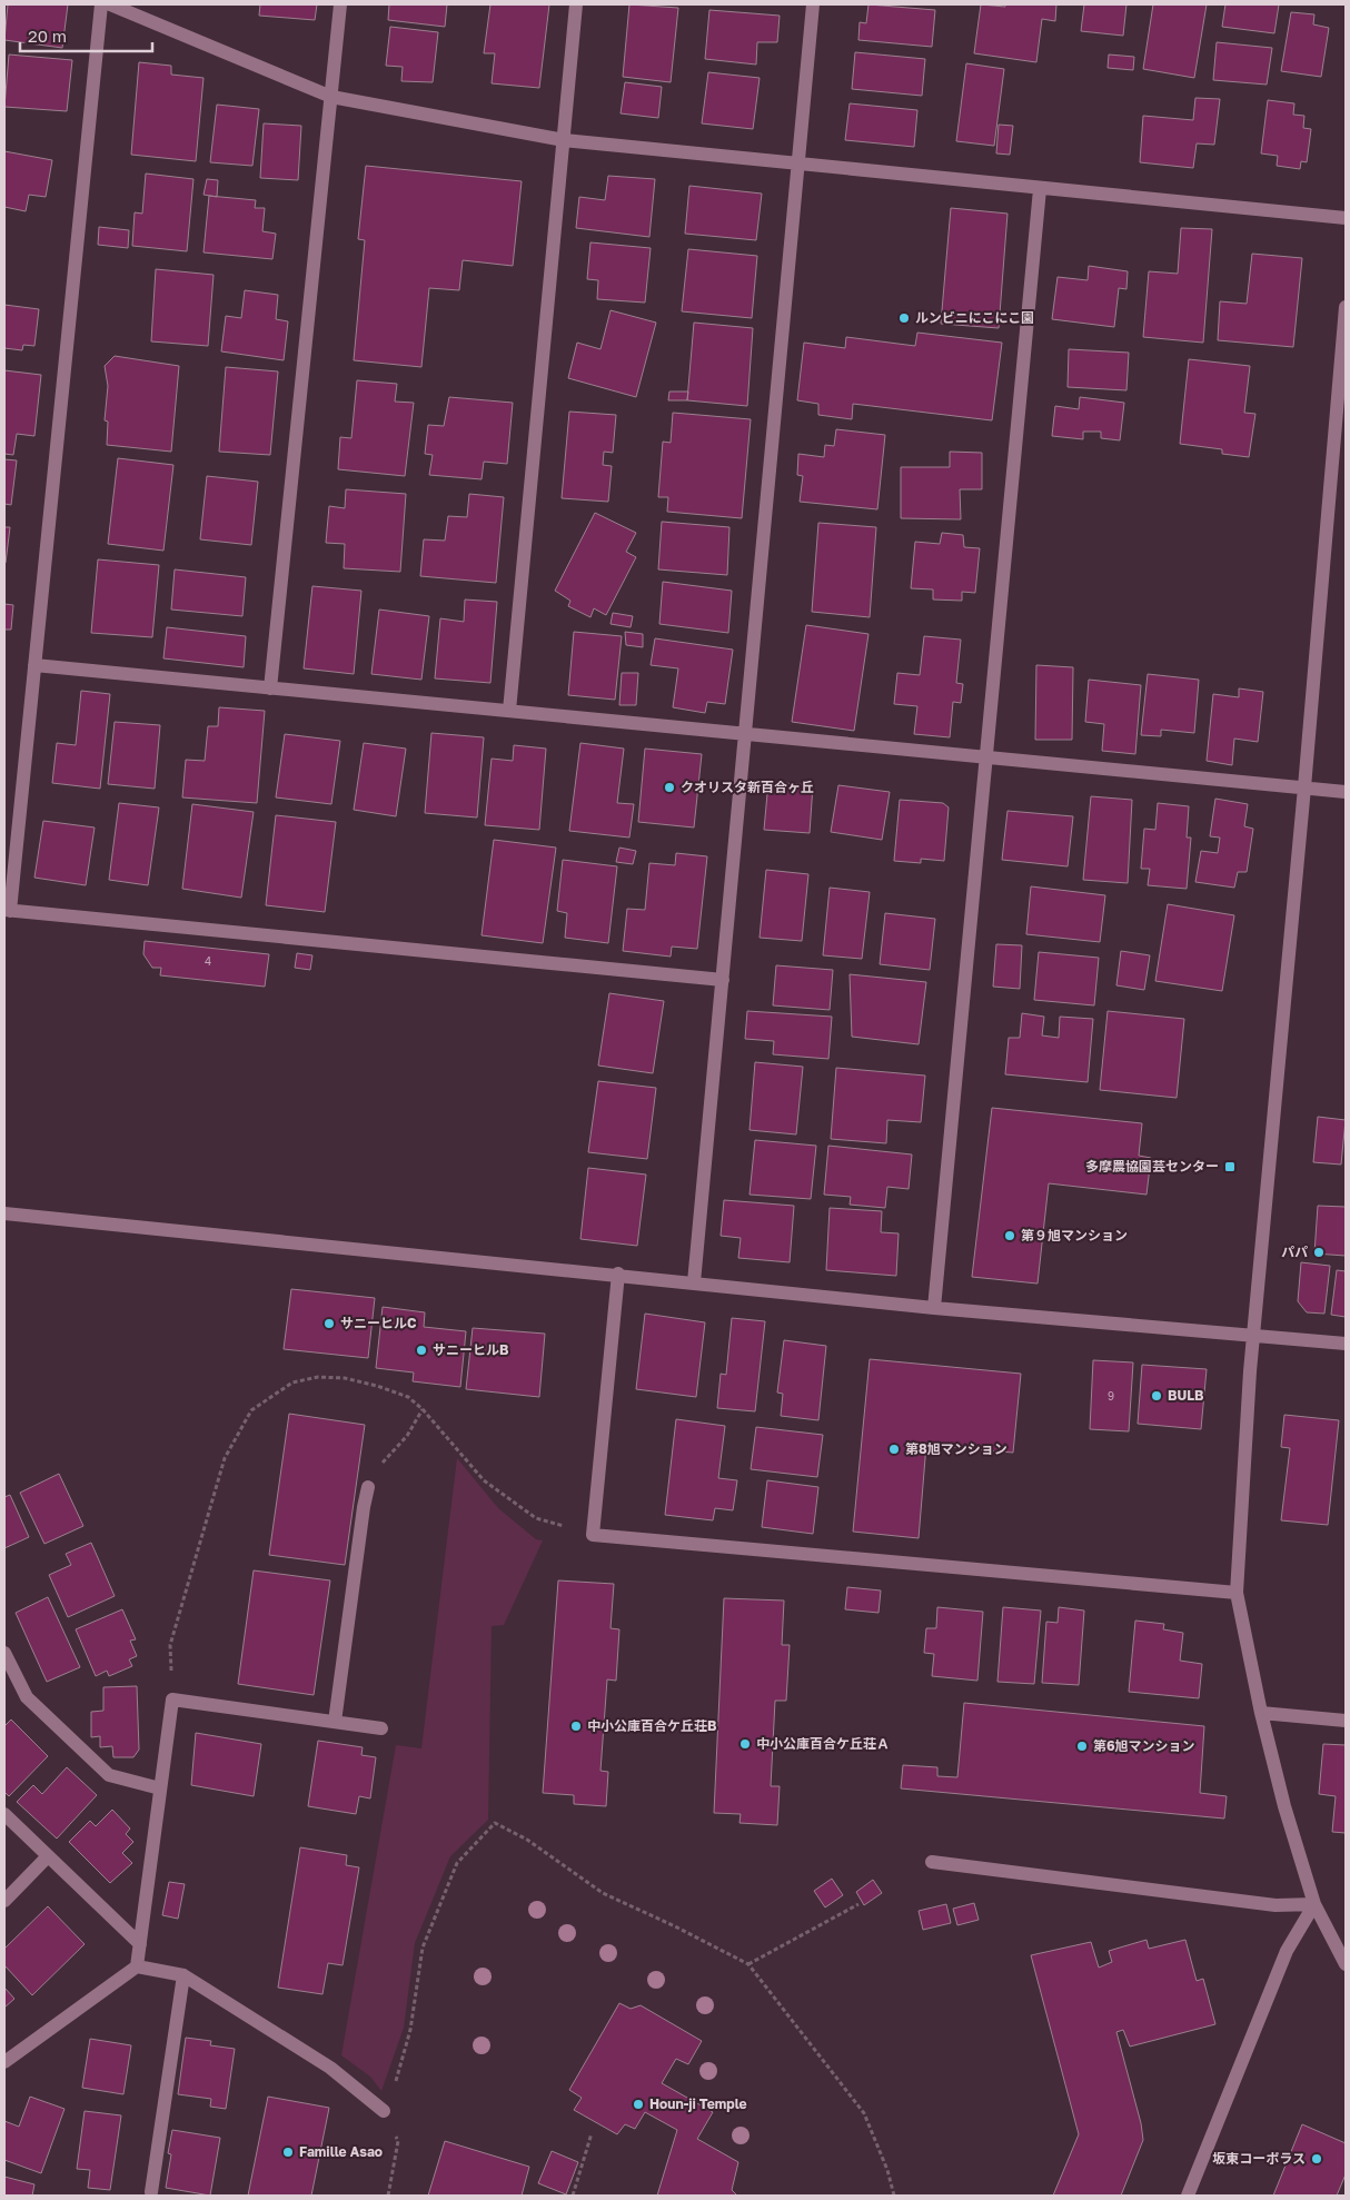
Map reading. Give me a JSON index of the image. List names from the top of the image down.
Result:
{
  "places": {
    "other": [
      "ルンビニにこにこ園",
      "クオリスタ新百合ヶ丘",
      "第９旭マンション",
      "パパ",
      "サニーヒルC",
      "サニーヒルB",
      "BULB",
      "第8旭マンション",
      "中小公庫百合ケ丘荘B",
      "中小公庫百合ケ丘荘Ａ",
      "第6旭マンション",
      "Houn-ji Temple",
      "Famille Asao",
      "坂東コーポラス"
    ],
    "transit": ["多摩農協園芸センター"]
  },
  "house_numbers": ["4", "9"],
  "scale_bar": "20 m"
}
